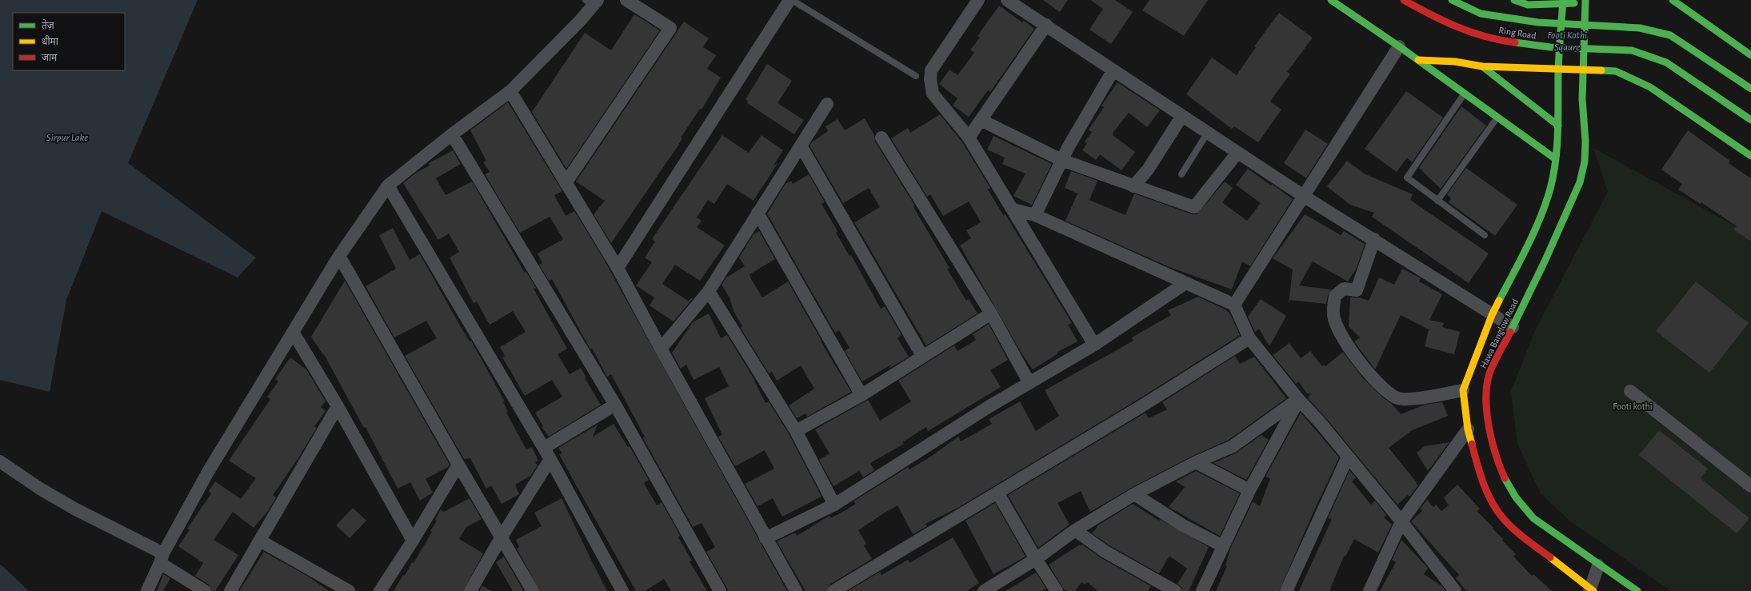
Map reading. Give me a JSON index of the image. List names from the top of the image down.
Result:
{
  "streets": {
    "main road": ["Ring Road", "Hawa Banglow Road"]
  },
  "water": ["Footi Kothi Sqaure", "Sirpur Lake"],
  "parks": ["Footi kothi"],
  "legend": ["तेज़", "धीमा", "जाम"]
}
